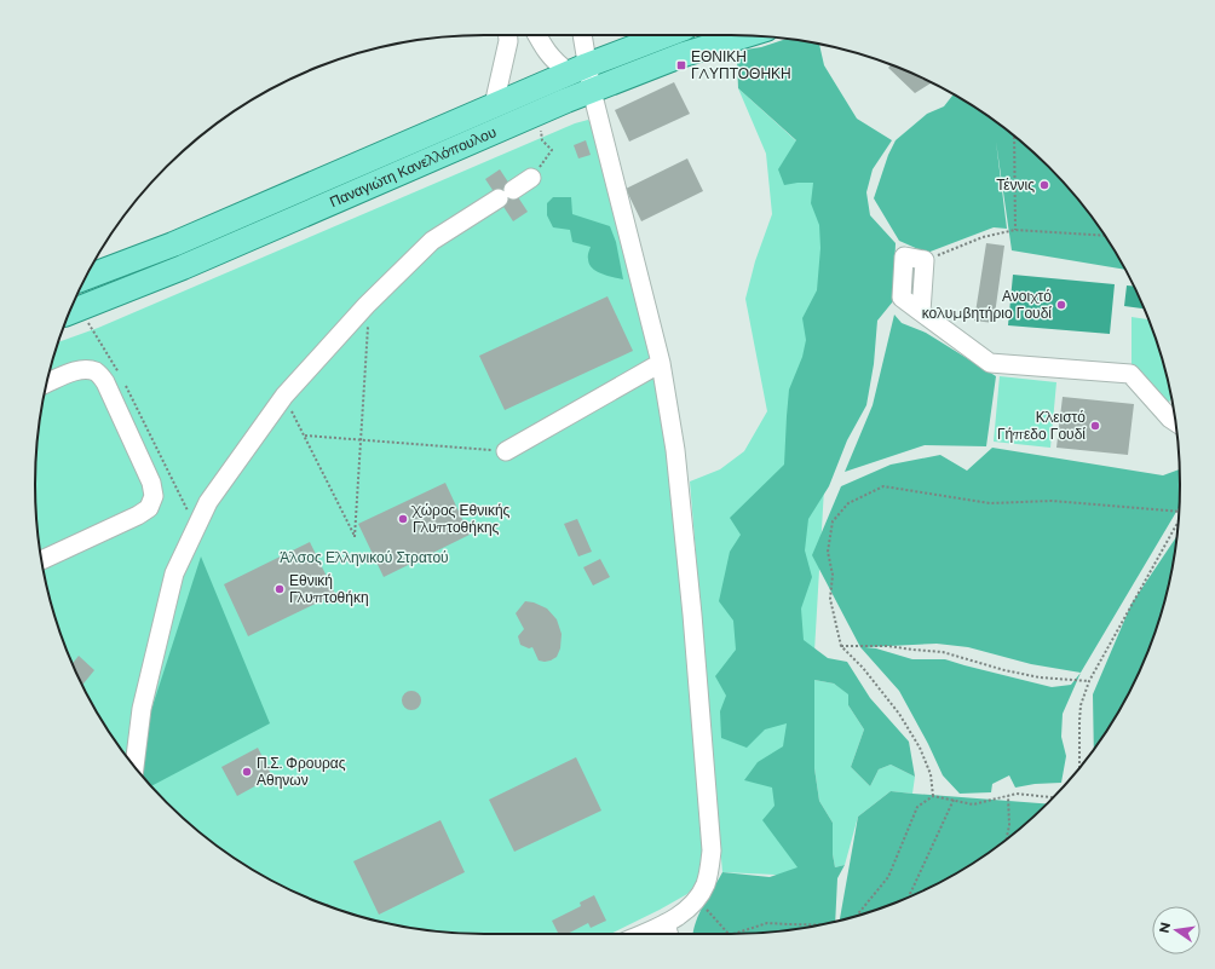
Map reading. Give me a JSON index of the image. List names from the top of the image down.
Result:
{
  "streets": {
    "main road": ["Παναγιώτη Κανελλόπουλου"]
  },
  "parks": ["Άλσος Ελληνικού Στρατού"],
  "places": {
    "transit": ["ΕΘΝΙΚΗ ΓΛΥΠΤΟΘΗΚΗ"],
    "other": [
      "Τέννις",
      "Ανοιχτό κολυμβητήριο Γουδί",
      "Κλειστό Γήπεδο Γουδί",
      "Χώρος Εθνικής Γλυπτοθήκης",
      "Εθνική Γλυπτοθήκη",
      "Π.Σ. Φρουρας Αθηνων"
    ]
  },
  "north": "left"
}
